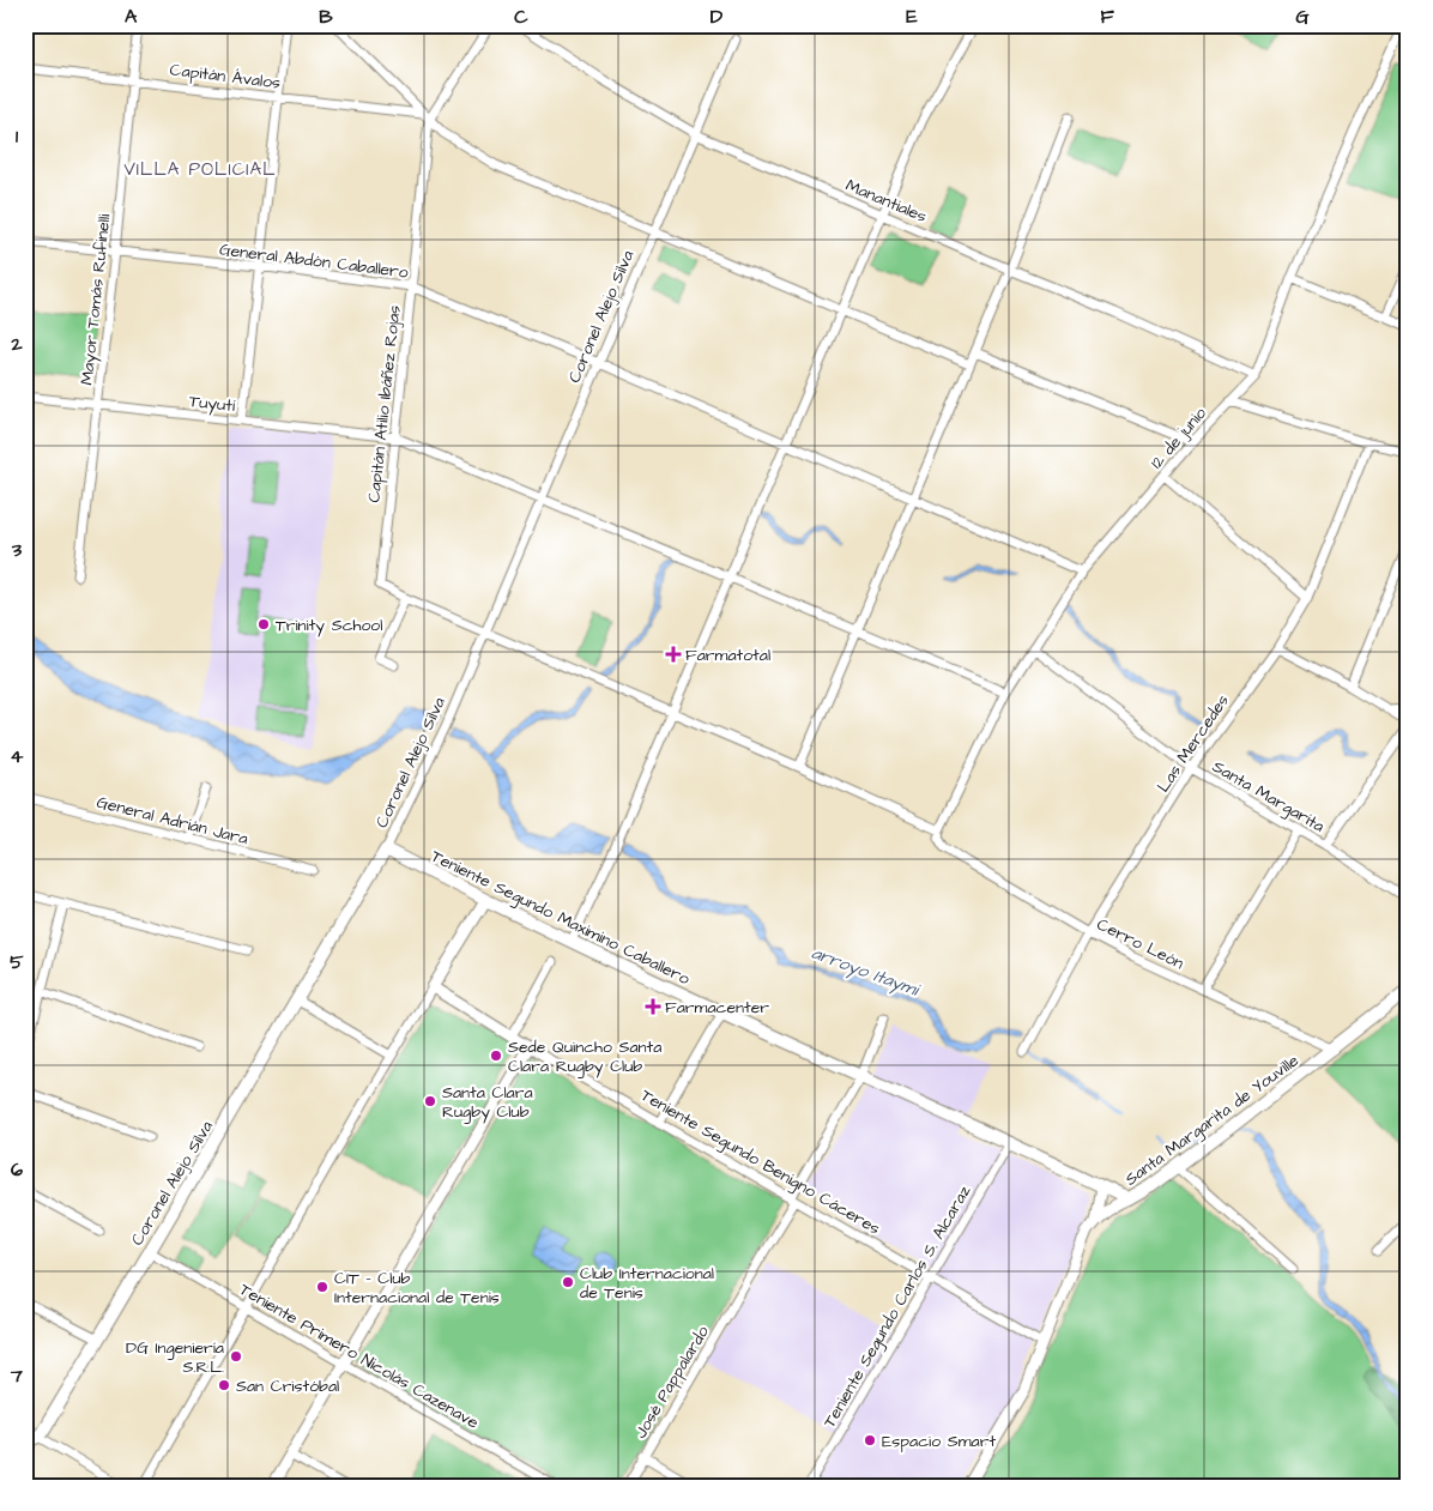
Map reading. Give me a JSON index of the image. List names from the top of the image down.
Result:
{
  "streets": {
    "main road": ["Coronel Alejo Silva", "Teniente Segundo Maximino Caballero", "Santa Margarita de Youville"],
    "street": [
      "Capitán Ávalos",
      "Manantiales",
      "General Abdón Caballero",
      "Mayor Tomás Rufinelli",
      "Tuyutí",
      "Capitán Atilio Ibáñez Rojas",
      "12 de junio",
      "Las Mercedes",
      "Santa Margarita",
      "General Adrián Jara",
      "Cerro León",
      "Teniente Segundo Benigno Cáceres",
      "Teniente Segundo Carlos S. Alcaraz",
      "Teniente Primero Nicolás Cazenave",
      "José Pappalardo"
    ]
  },
  "crossings": [
    ["Capitán Ávalos", "Mayor Tomás Rufinelli"],
    ["Capitán Ávalos", "Capitán Atilio Ibáñez Rojas"],
    ["Manantiales", "Coronel Alejo Silva"],
    ["Manantiales", "12 de junio"],
    ["General Abdón Caballero", "Mayor Tomás Rufinelli"],
    ["General Abdón Caballero", "Coronel Alejo Silva"],
    ["General Abdón Caballero", "Capitán Atilio Ibáñez Rojas"],
    ["General Abdón Caballero", "12 de junio"],
    ["Mayor Tomás Rufinelli", "Tuyutí"],
    ["Coronel Alejo Silva", "Tuyutí"],
    ["Coronel Alejo Silva", "Teniente Segundo Maximino Caballero"],
    ["Coronel Alejo Silva", "Teniente Primero Nicolás Cazenave"],
    ["Tuyutí", "Capitán Atilio Ibáñez Rojas"],
    ["Tuyutí", "12 de junio"],
    ["12 de junio", "Santa Margarita"],
    ["12 de junio", "Cerro León"],
    ["Las Mercedes", "Santa Margarita"],
    ["Las Mercedes", "Cerro León"],
    ["Teniente Segundo Maximino Caballero", "Santa Margarita de Youville"],
    ["Teniente Segundo Maximino Caballero", "Teniente Segundo Carlos S. Alcaraz"],
    ["Teniente Segundo Maximino Caballero", "José Pappalardo"],
    ["Cerro León", "Santa Margarita de Youville"],
    ["Santa Margarita de Youville", "Teniente Segundo Benigno Cáceres"],
    ["Teniente Segundo Benigno Cáceres", "Teniente Segundo Carlos S. Alcaraz"],
    ["Teniente Segundo Benigno Cáceres", "José Pappalardo"]
  ],
  "districts": ["VILLA POLICIAL"],
  "water": ["arroyo Itaymi"],
  "places": {
    "other": [
      "Trinity School",
      "Sede Quincho Santa Clara Rugby Club",
      "Santa Clara Rugby Club",
      "Club Internacional de Tenis",
      "CIT - Club Internacional de Tenis",
      "DG Ingeniería S.R.L.",
      "San Cristóbal",
      "Espacio Smart"
    ],
    "health": ["Farmatotal", "Farmacenter"]
  },
  "grid": {
    "columns": [
      "A",
      "B",
      "C",
      "D",
      "E",
      "F",
      "G"
    ],
    "rows": [
      "1",
      "2",
      "3",
      "4",
      "5",
      "6",
      "7"
    ]
  }
}
